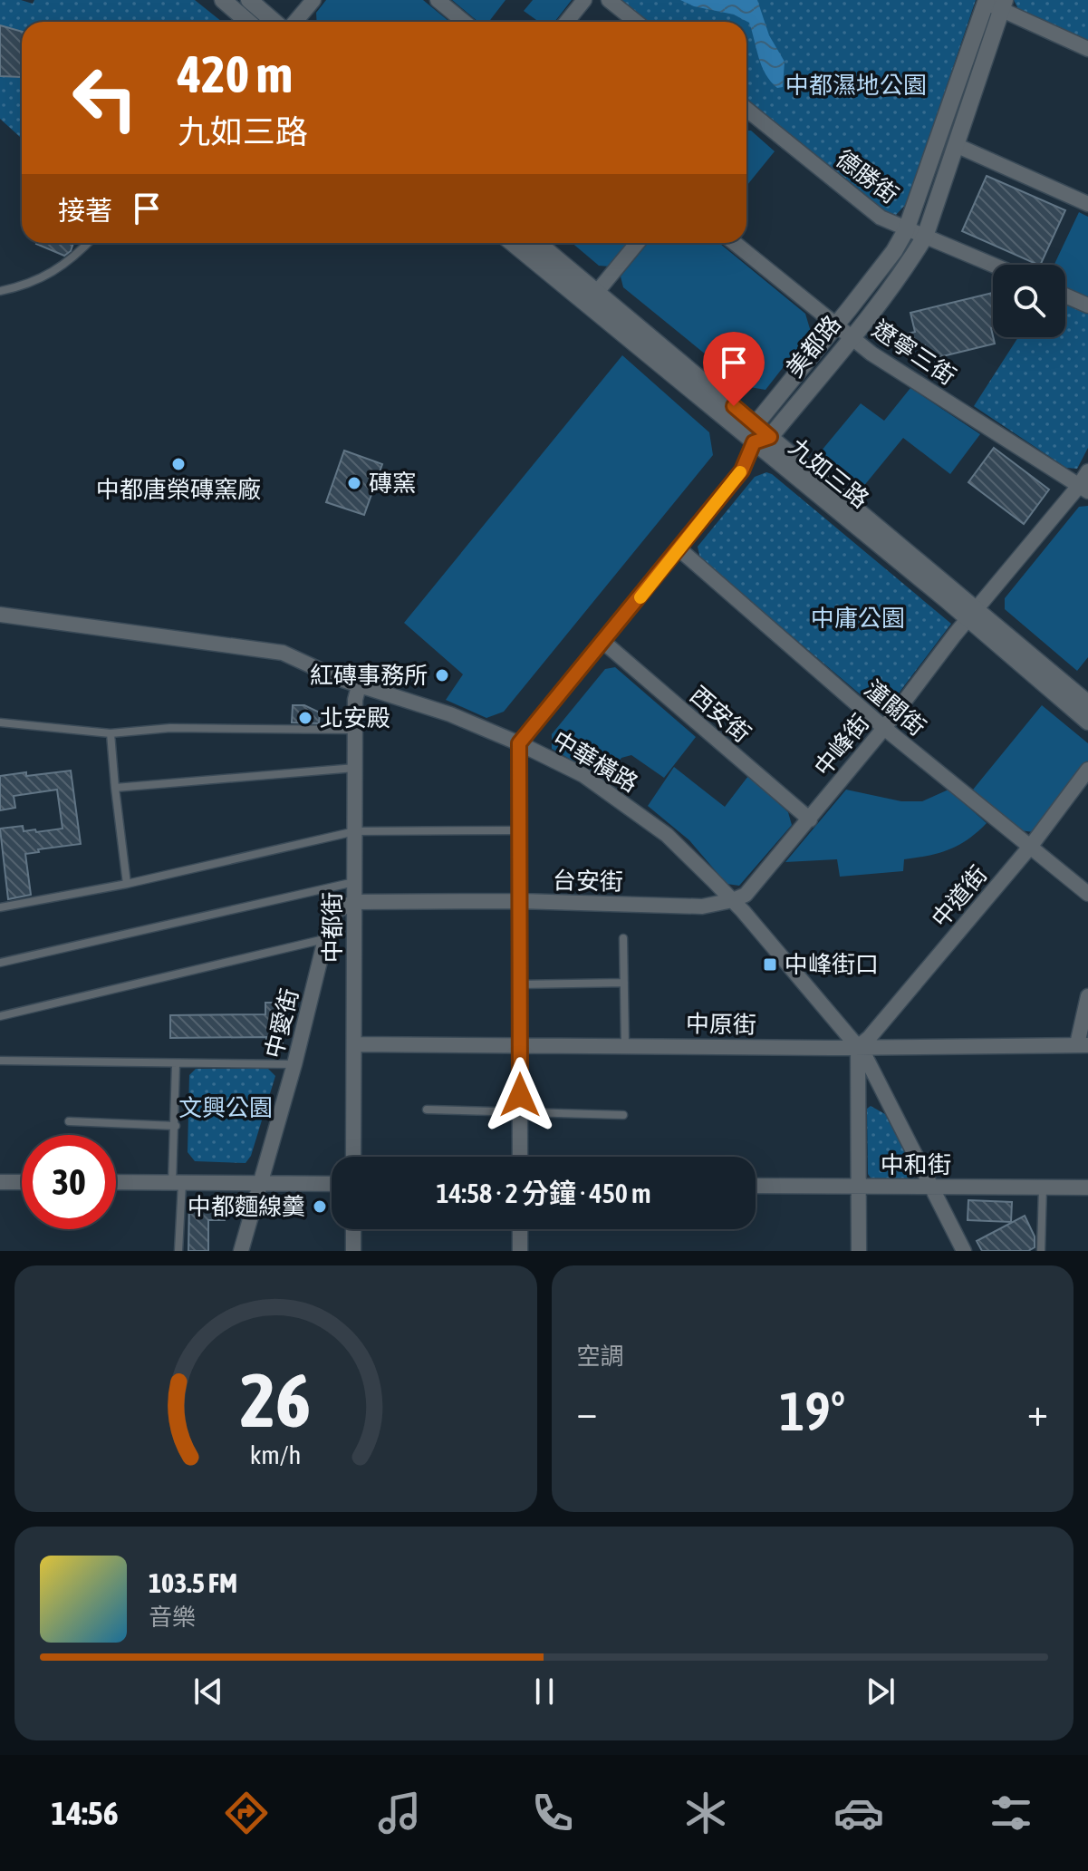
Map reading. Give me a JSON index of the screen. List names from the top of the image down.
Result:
{
  "streets": {
    "street": [
      "德勝街",
      "美都路",
      "遼寧三街",
      "九如三路",
      "潼關街",
      "西安街",
      "中峰街",
      "中華橫路",
      "台安街",
      "中道街",
      "中都街",
      "中愛街",
      "中原街",
      "中和街"
    ]
  },
  "crossings": [
    ["德勝街", "美都路"],
    ["美都路", "遼寧三街"],
    ["美都路", "九如三路"],
    ["遼寧三街", "中峰街"],
    ["九如三路", "中峰街"],
    ["潼關街", "中峰街"],
    ["潼關街", "中道街"],
    ["西安街", "中峰街"],
    ["中峰街", "中華橫路"],
    ["中峰街", "台安街"],
    ["中華橫路", "台安街"],
    ["中華橫路", "中道街"],
    ["中華橫路", "中都街"],
    ["中華橫路", "中原街"],
    ["中華橫路", "中和街"],
    ["台安街", "中都街"],
    ["台安街", "中愛街"],
    ["中道街", "中原街"],
    ["中都街", "中愛街"],
    ["中都街", "中原街"]
  ],
  "parks": ["中都濕地公園", "中庸公園", "文興公園"],
  "places": {
    "other": [
      "中都唐榮磚窯廠",
      "磚窯",
      "紅磚事務所",
      "北安殿",
      "中都麵線羹"
    ],
    "transit": ["中峰街口"]
  },
  "page": {
    "turn": ["420 m", "九如三路"],
    "then": "接著",
    "limit": "30",
    "trip": "14:58 · 2 分鐘 · 450 m",
    "tile": "空調",
    "heat": ["−", "19°", "+"],
    "song": ["103.5 FM", "音樂"],
    "tabs": "14:56",
    "gauge": ["26", "km/h"]
  }
}
